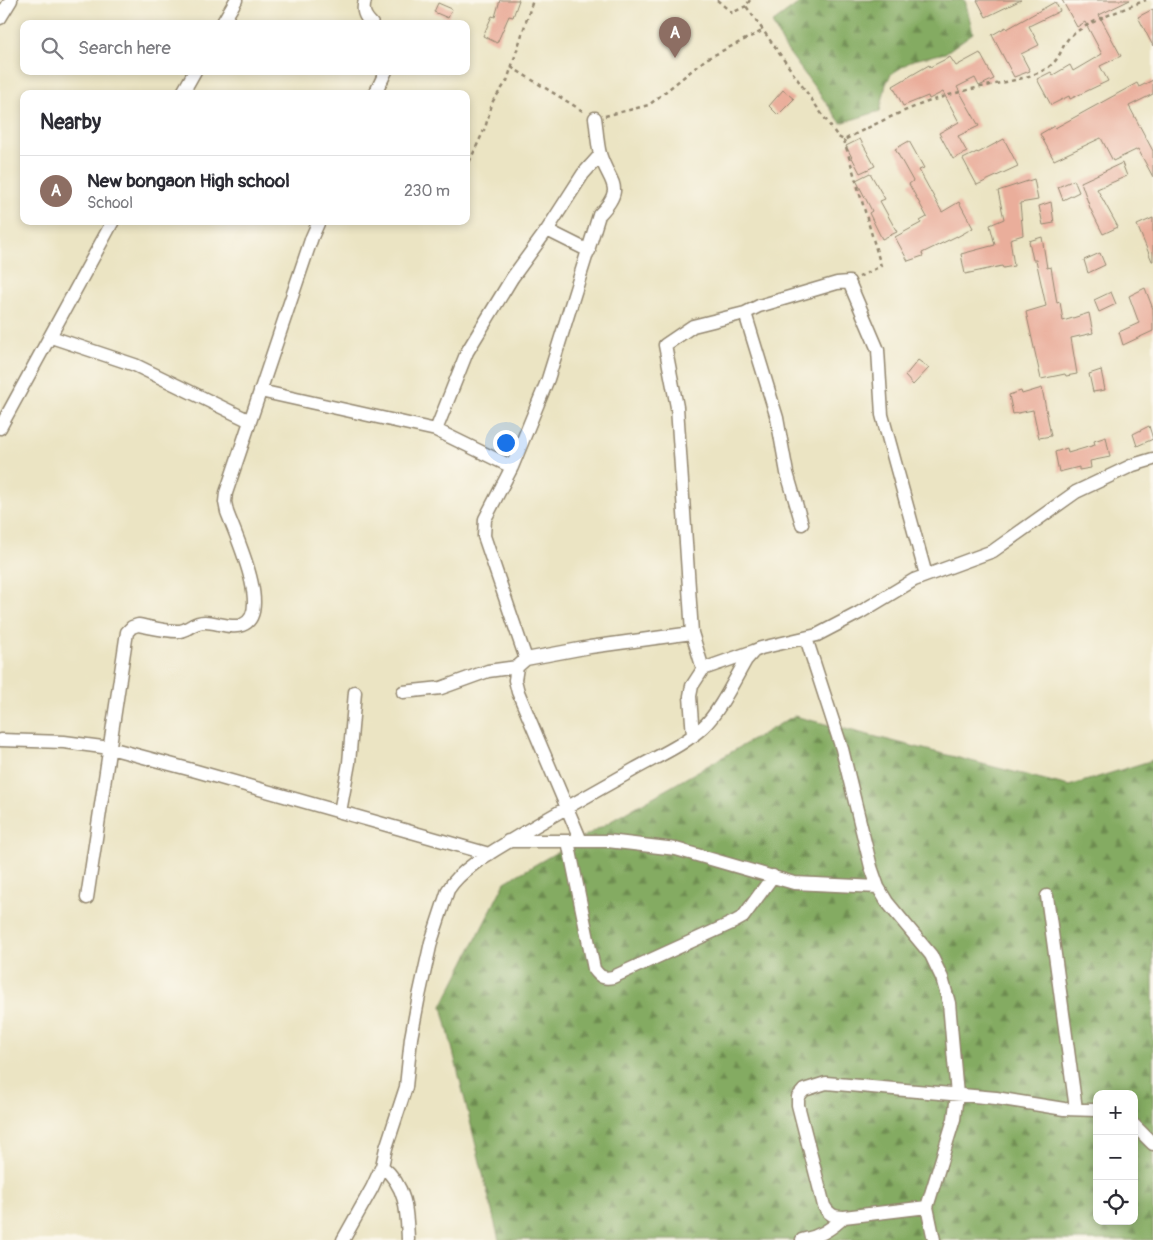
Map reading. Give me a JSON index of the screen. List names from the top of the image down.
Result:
{
  "page": {
    "pins": "A",
    "search": "Search here",
    "heading": "Nearby",
    "list": [
      {
        "mark": "A",
        "name": "New bongaon High school",
        "note": "School",
        "value": "230 m"
      }
    ],
    "map_buttons": ["+", "−"]
  }
}
